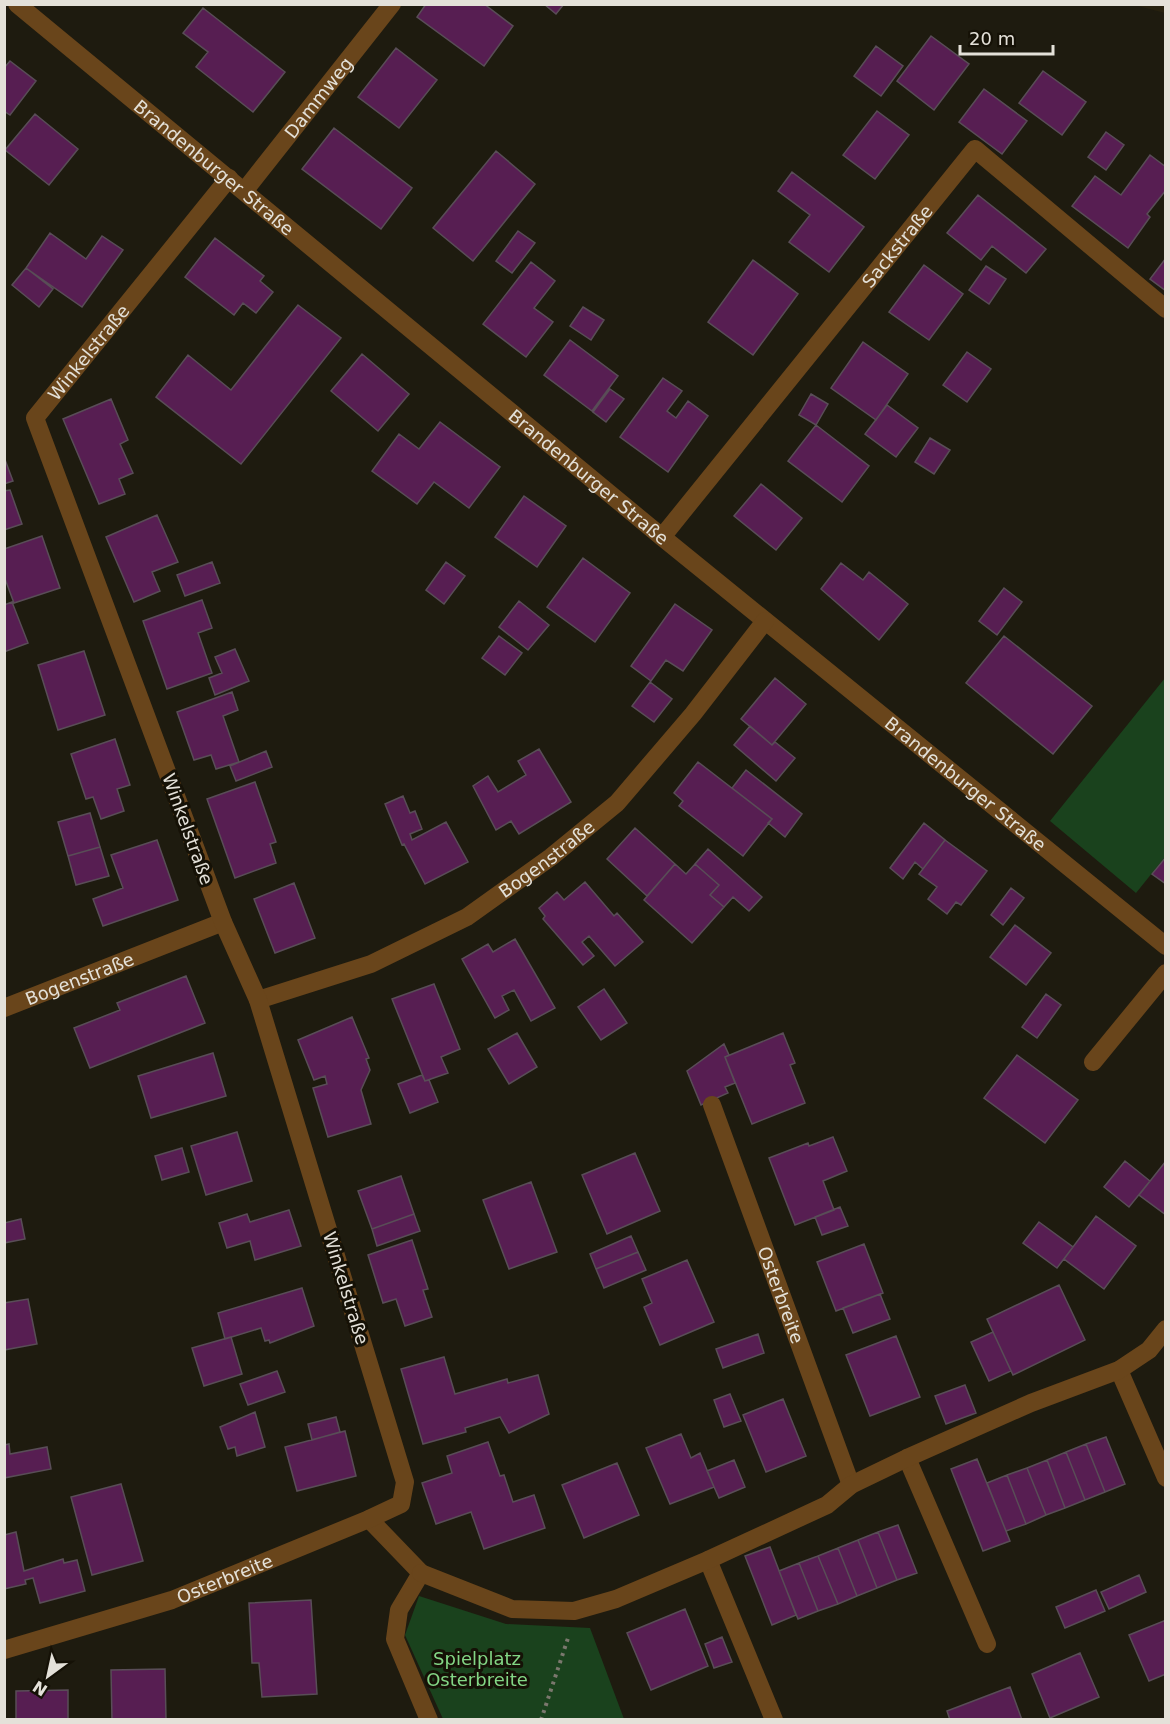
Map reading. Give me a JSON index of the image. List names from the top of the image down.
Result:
{
  "streets": {
    "street": [
      "Dammweg",
      "Brandenburger Straße",
      "Sackstraße",
      "Winkelstraße",
      "Bogenstraße",
      "Osterbreite"
    ]
  },
  "crossings": [
    ["Dammweg", "Brandenburger Straße"],
    ["Brandenburger Straße", "Sackstraße"],
    ["Brandenburger Straße", "Winkelstraße"],
    ["Brandenburger Straße", "Bogenstraße"],
    ["Winkelstraße", "Bogenstraße"],
    ["Winkelstraße", "Osterbreite"]
  ],
  "parks": ["Spielplatz Osterbreite"],
  "scale_bar": "20 m",
  "north": "bottom left"
}
